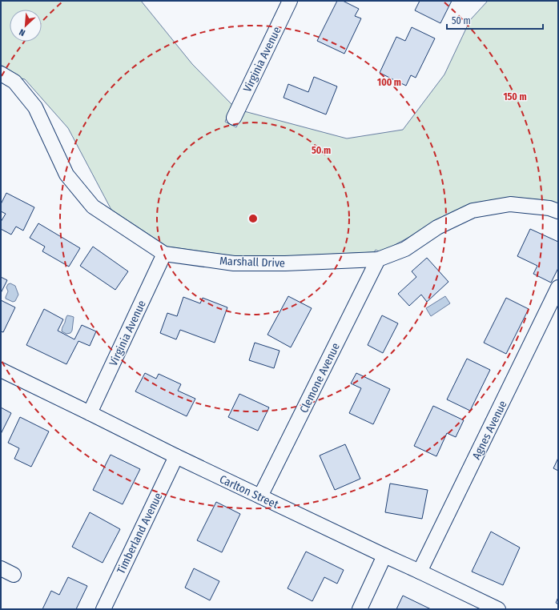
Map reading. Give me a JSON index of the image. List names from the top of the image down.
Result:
{
  "streets": {
    "street": [
      "Virginia Avenue",
      "Marshall Drive",
      "Clemone Avenue",
      "Agnes Avenue",
      "Carlton Street",
      "Timberland Avenue"
    ]
  },
  "crossings": [
    ["Virginia Avenue", "Marshall Drive"],
    ["Virginia Avenue", "Carlton Street"],
    ["Marshall Drive", "Clemone Avenue"],
    ["Clemone Avenue", "Carlton Street"],
    ["Agnes Avenue", "Carlton Street"],
    ["Carlton Street", "Timberland Avenue"]
  ],
  "scale_bar": "50 m",
  "north": "bottom left",
  "rings": ["100 m", "150 m", "50 m"]
}
